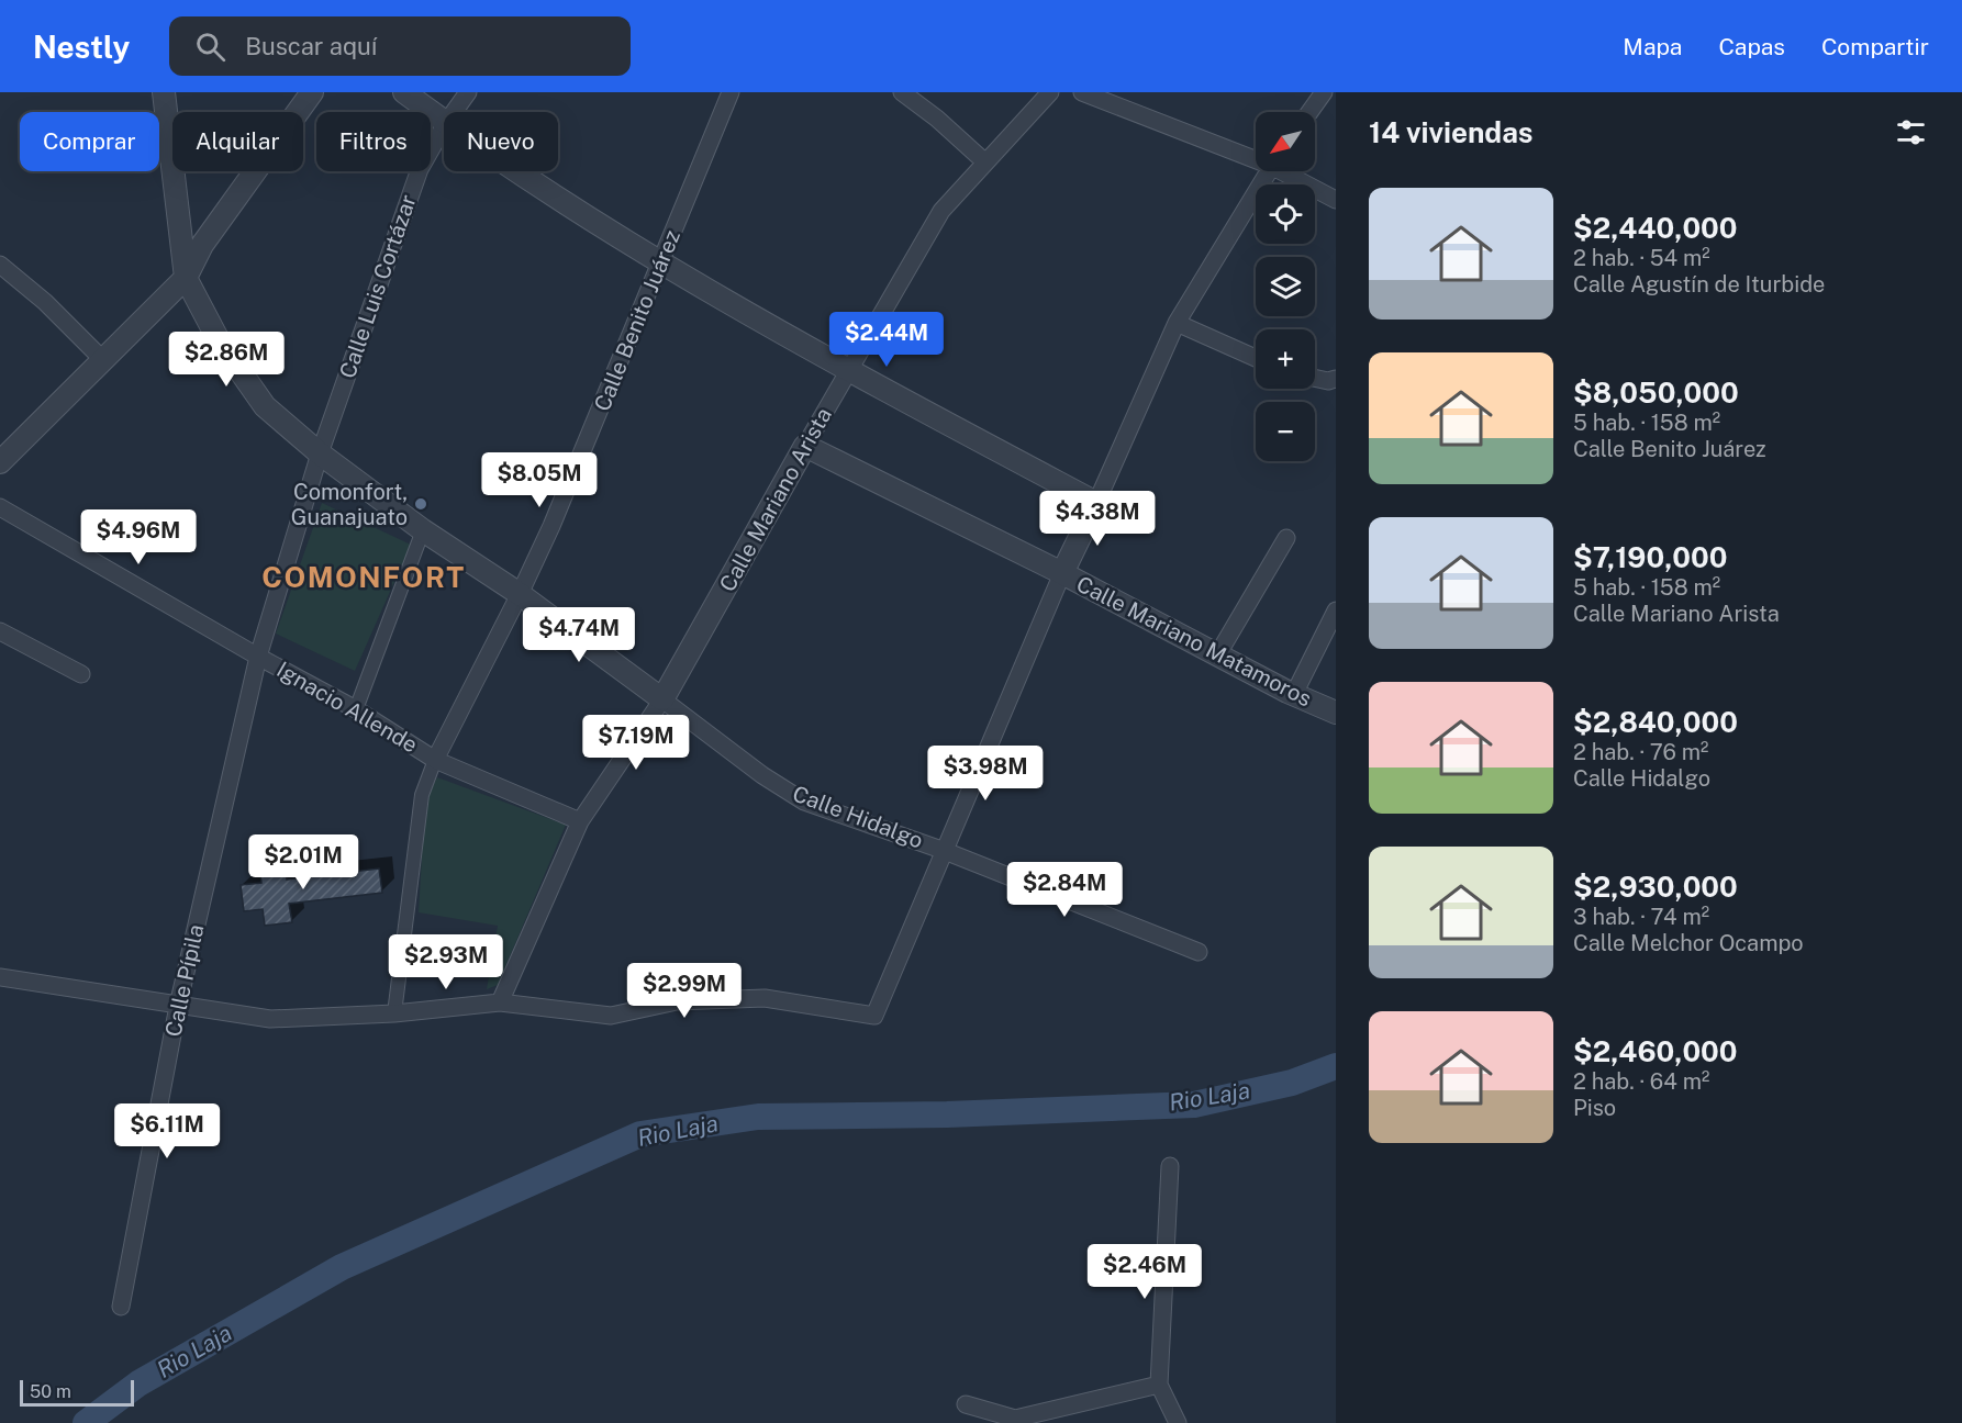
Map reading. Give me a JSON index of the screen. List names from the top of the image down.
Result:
{
  "streets": {
    "street": [
      "Calle Luis Cortázar",
      "Calle Benito Juárez",
      "Calle Mariano Arista",
      "Calle Mariano Matamoros",
      "Ignacio Allende",
      "Calle Hidalgo",
      "Calle Pípila"
    ]
  },
  "crossings": [
    ["Calle Luis Cortázar", "Ignacio Allende"],
    ["Calle Luis Cortázar", "Calle Hidalgo"],
    ["Calle Luis Cortázar", "Calle Pípila"],
    ["Calle Benito Juárez", "Ignacio Allende"],
    ["Calle Benito Juárez", "Calle Hidalgo"],
    ["Calle Mariano Arista", "Calle Mariano Matamoros"],
    ["Calle Mariano Arista", "Ignacio Allende"],
    ["Calle Mariano Arista", "Calle Hidalgo"],
    ["Ignacio Allende", "Calle Pípila"]
  ],
  "districts": ["COMONFORT"],
  "water": ["Rio Laja"],
  "places": ["Comonfort, Guanajuato"],
  "scale_bar": "50 m",
  "north": "bottom left",
  "page": {
    "header": "Nestly",
    "search": "Buscar aquí",
    "nav": ["Mapa", "Capas", "Compartir"],
    "heading": "14 viviendas",
    "map_buttons": ["+", "−"],
    "chip": [
      "Comprar",
      "Alquilar",
      "Filtros",
      "Nuevo"
    ],
    "list": [
      {
        "name": "$2,440,000",
        "note": "2 hab. · 54 m² · Calle Agustín de Iturbide"
      },
      {
        "name": "$8,050,000",
        "note": "5 hab. · 158 m² · Calle Benito Juárez"
      },
      {
        "name": "$7,190,000",
        "note": "5 hab. · 158 m² · Calle Mariano Arista"
      },
      {
        "name": "$2,840,000",
        "note": "2 hab. · 76 m² · Calle Hidalgo"
      },
      {
        "name": "$2,930,000",
        "note": "3 hab. · 74 m² · Calle Melchor Ocampo"
      },
      {
        "name": "$2,460,000",
        "note": "2 hab. · 64 m² · Piso"
      }
    ],
    "price": [
      "$2.44M",
      "$2.86M",
      "$8.05M",
      "$4.38M",
      "$4.96M",
      "$4.74M",
      "$7.19M",
      "$3.98M",
      "$2.01M",
      "$2.84M",
      "$2.93M",
      "$2.99M",
      "$6.11M",
      "$2.46M"
    ],
    "scale": "50 m"
  }
}
